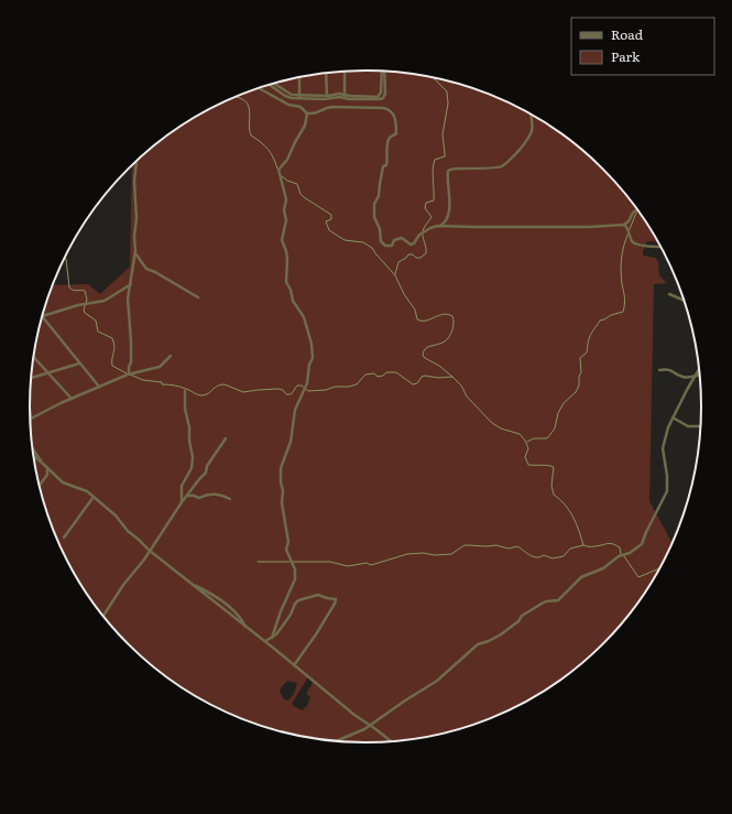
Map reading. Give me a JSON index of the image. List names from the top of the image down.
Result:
{
  "legend": ["Road", "Park"]
}
